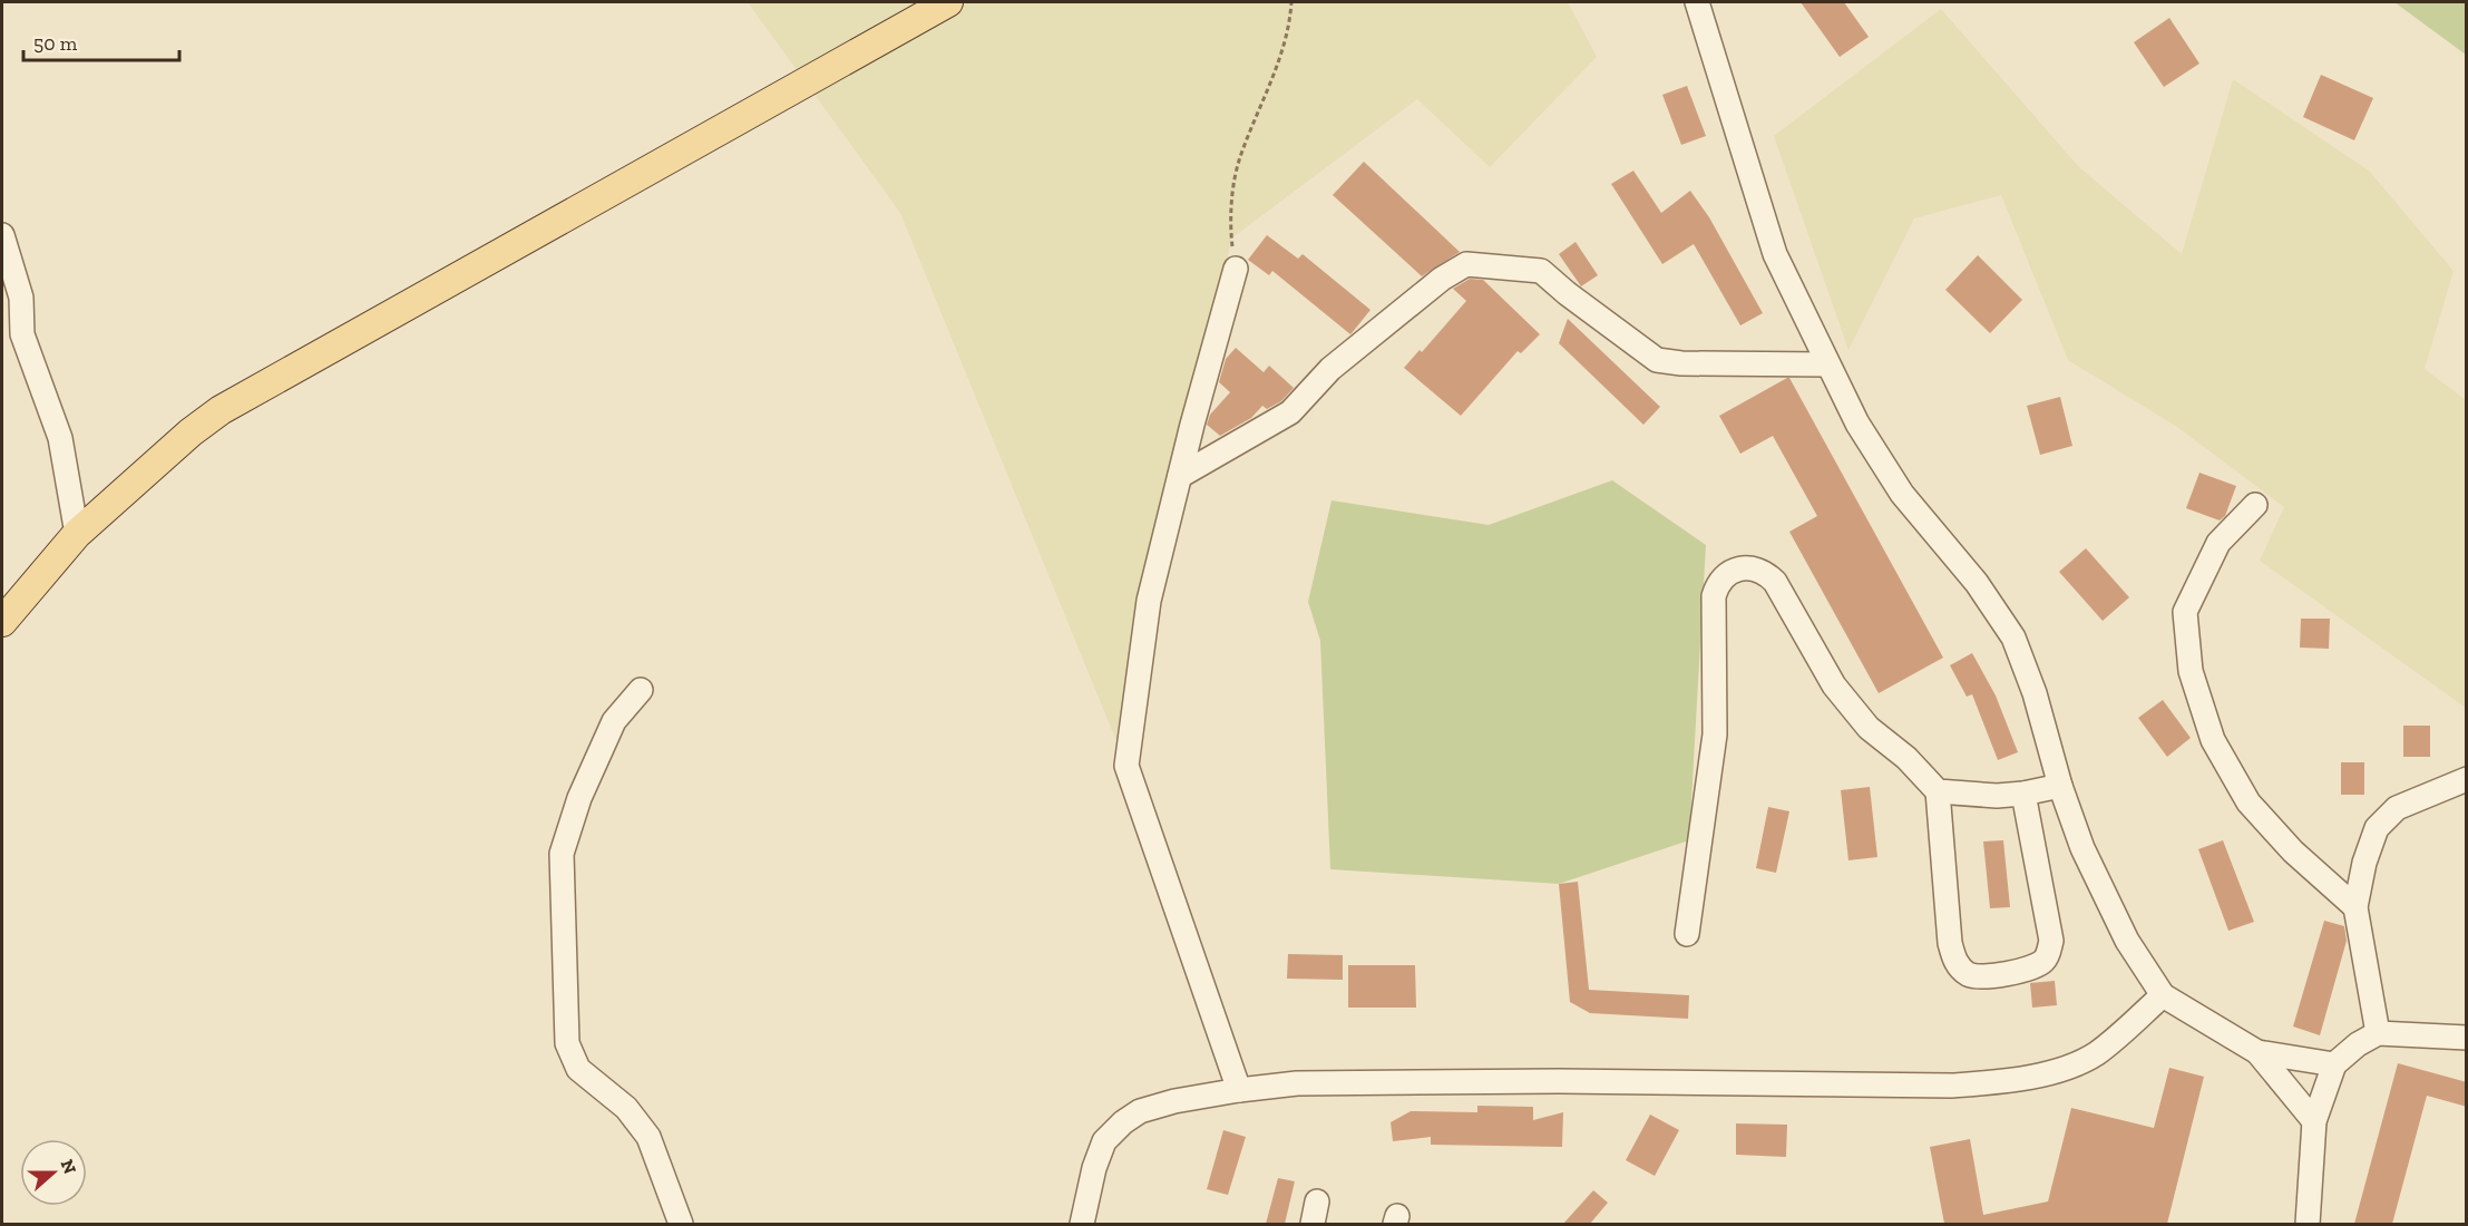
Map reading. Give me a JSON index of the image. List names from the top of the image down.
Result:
{
  "scale_bar": "50 m",
  "north": "right"
}
